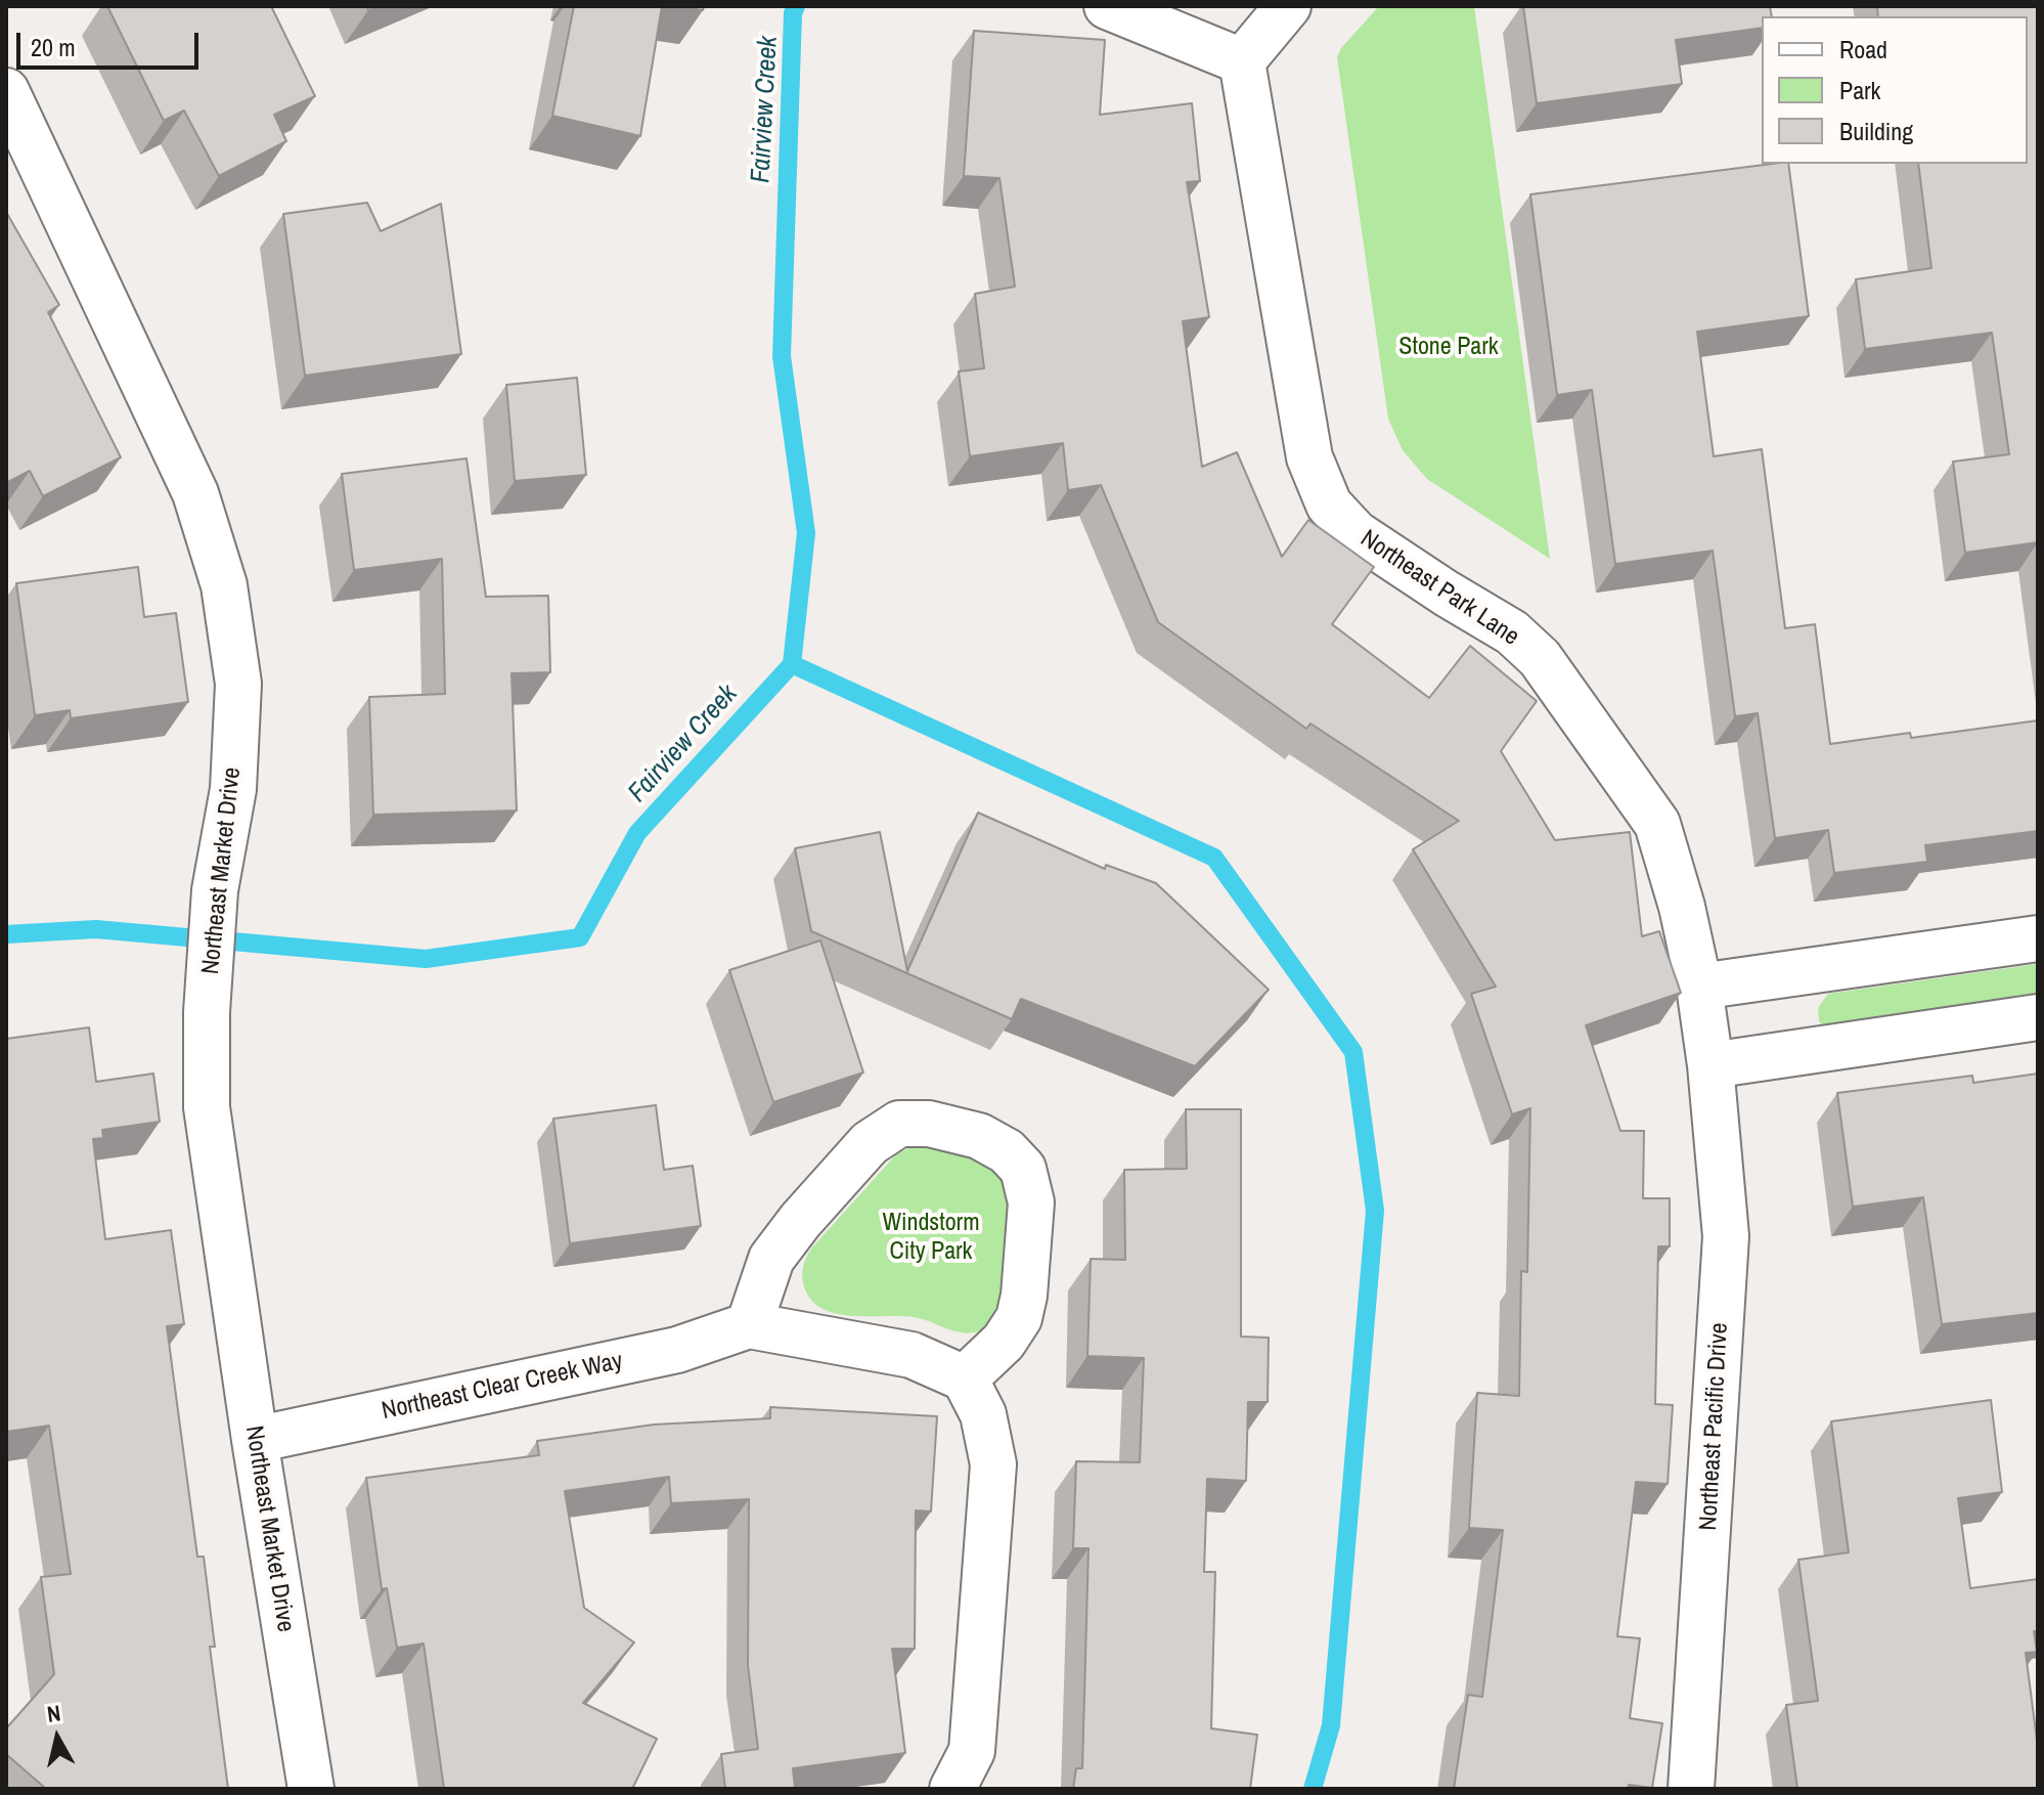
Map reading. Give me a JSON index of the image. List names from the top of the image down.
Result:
{
  "streets": {
    "street": [
      "Northeast Park Lane",
      "Northeast Market Drive",
      "Northeast Clear Creek Way",
      "Northeast Pacific Drive"
    ]
  },
  "crossings": [
    ["Northeast Park Lane", "Northeast Pacific Drive"],
    ["Northeast Market Drive", "Northeast Clear Creek Way"]
  ],
  "water": ["Fairview Creek"],
  "parks": ["Stone Park", "Windstorm City Park"],
  "legend": ["Road", "Park", "Building"],
  "scale_bar": "20 m",
  "north": "top"
}
